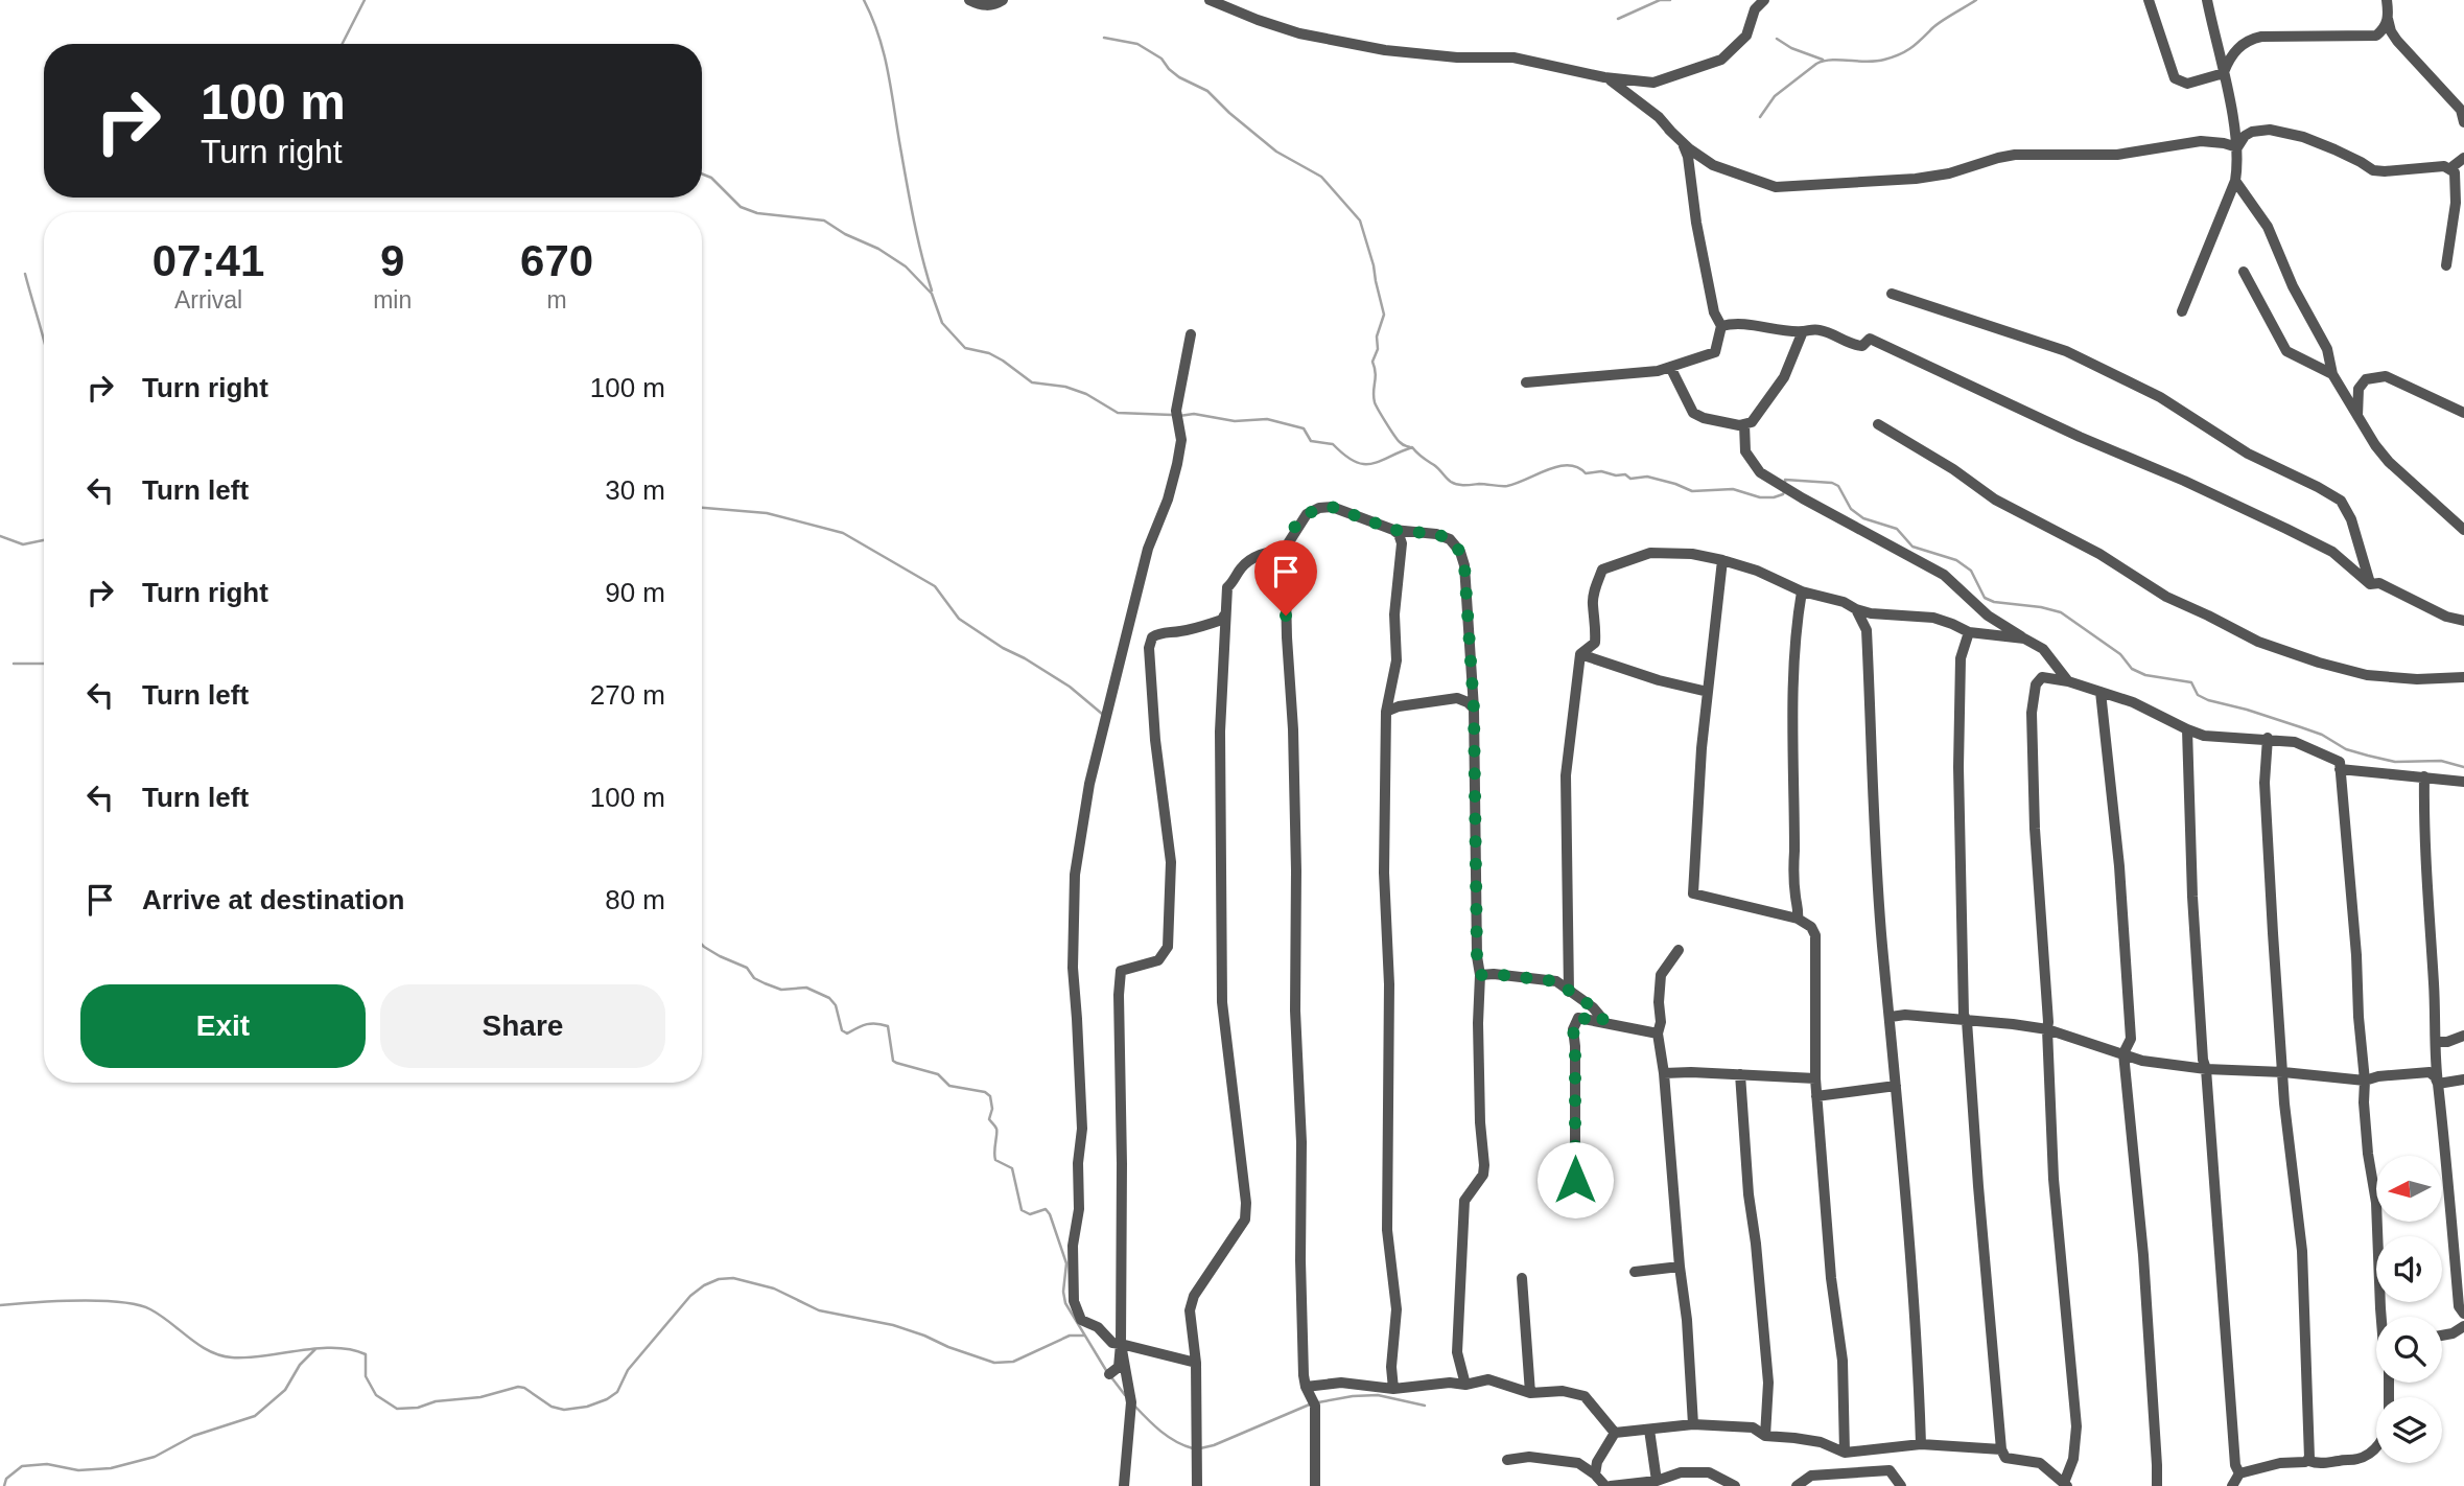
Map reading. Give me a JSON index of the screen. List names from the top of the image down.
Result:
{
  "north": "left",
  "page": {
    "turn": ["100 m", "Turn right"],
    "eta": [
      "07:41",
      "Arrival",
      "9",
      "min",
      "670",
      "m"
    ],
    "list": [
      {
        "name": "Turn right",
        "value": "100 m"
      },
      {
        "name": "Turn left",
        "value": "30 m"
      },
      {
        "name": "Turn right",
        "value": "90 m"
      },
      {
        "name": "Turn left",
        "value": "270 m"
      },
      {
        "name": "Turn left",
        "value": "100 m"
      },
      {
        "name": "Arrive at destination",
        "value": "80 m"
      }
    ],
    "buttons": ["Exit", "Share"]
  }
}
